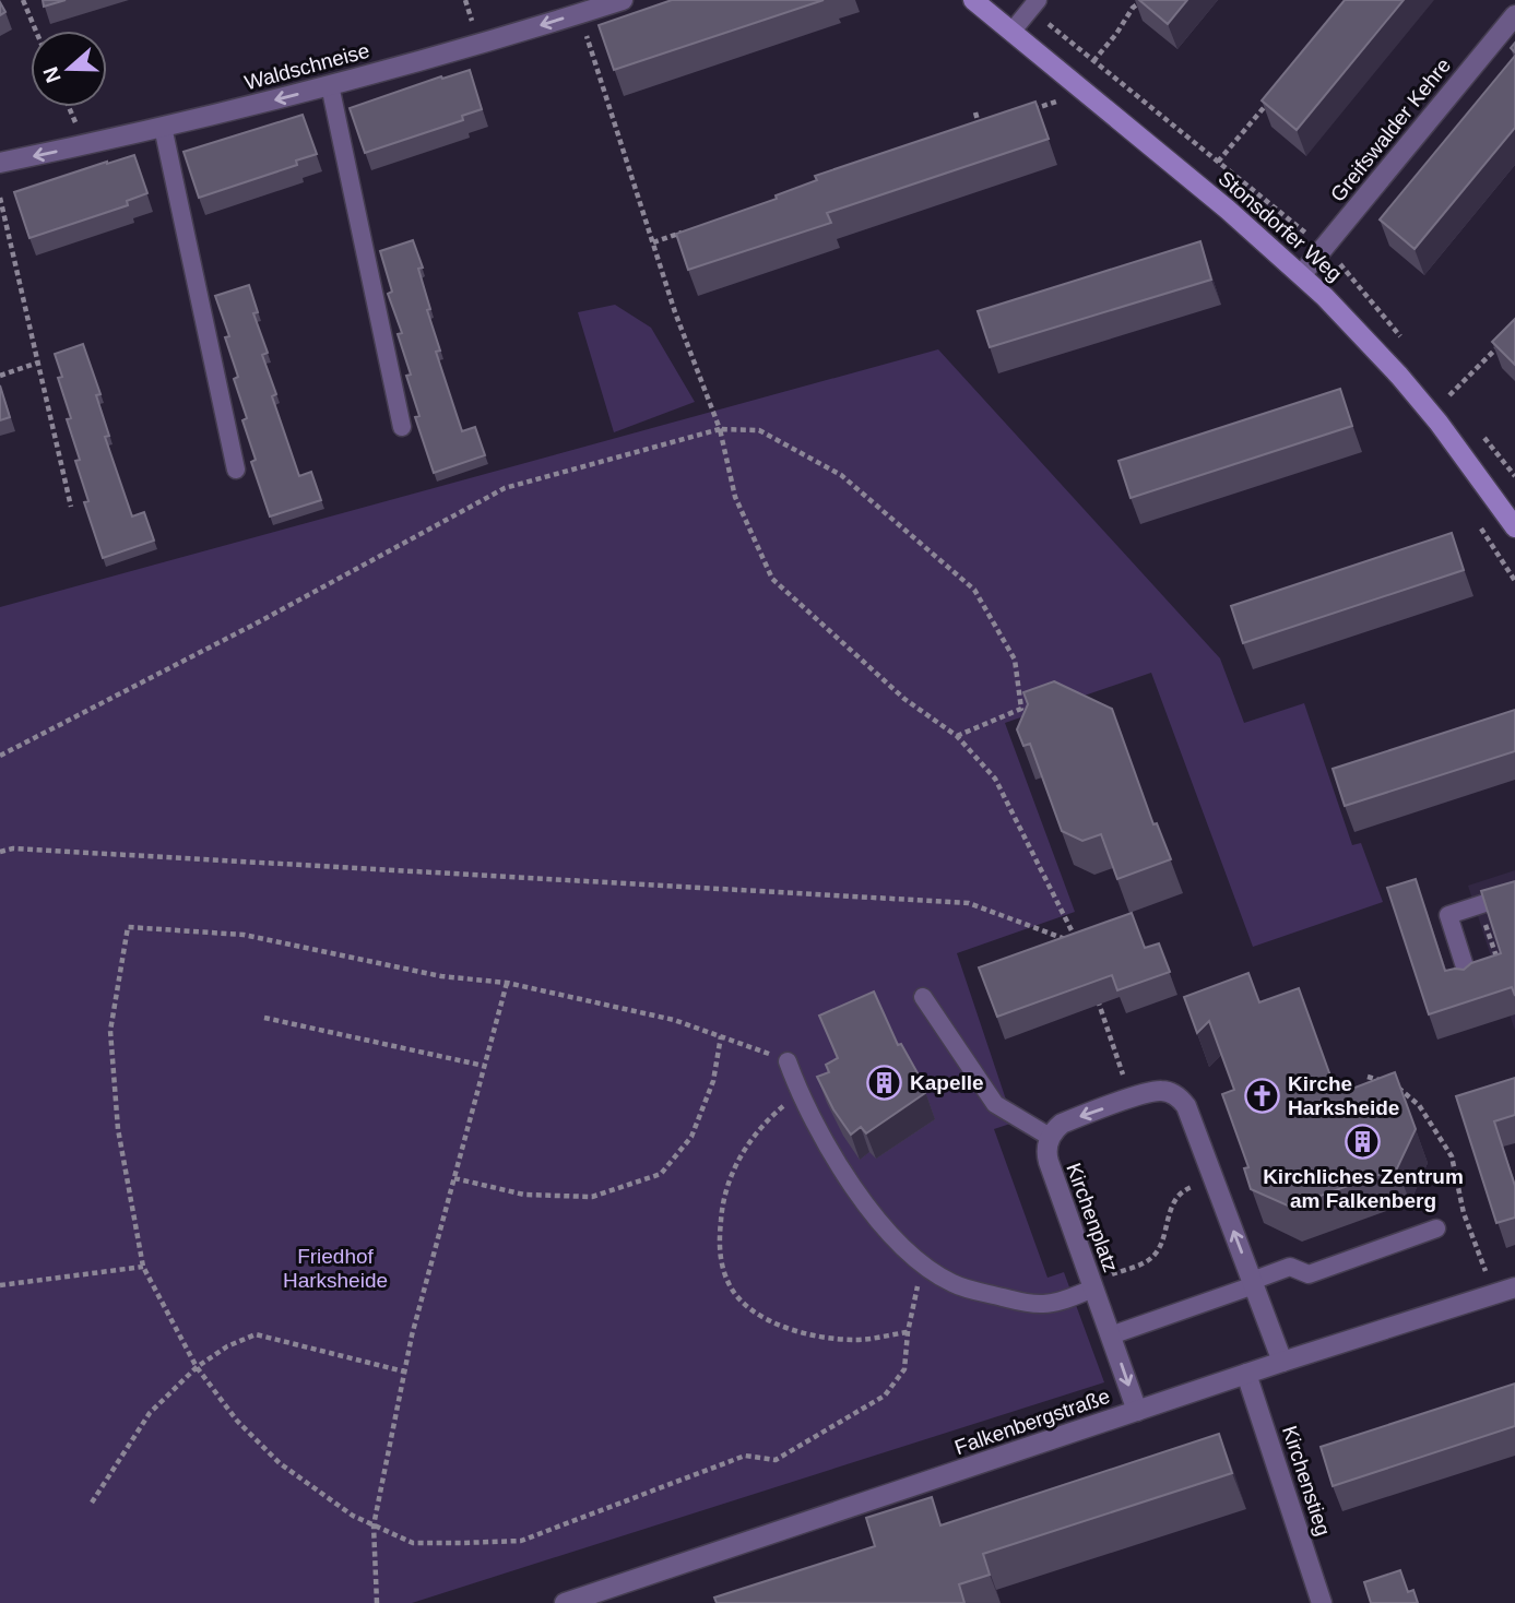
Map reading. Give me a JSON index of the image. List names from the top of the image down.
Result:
{
  "streets": {
    "main road": ["Stonsdorfer Weg"],
    "street": [
      "Waldschneise",
      "Greifswalder Kehre",
      "Kirchenplatz",
      "Falkenbergstraße",
      "Kirchenstieg"
    ]
  },
  "crossings": [
    ["Greifswalder Kehre", "Stonsdorfer Weg"],
    ["Kirchenplatz", "Falkenbergstraße"],
    ["Falkenbergstraße", "Kirchenstieg"]
  ],
  "one_way": ["Waldschneise"],
  "parks": ["Friedhof Harksheide"],
  "places": {
    "building": ["Kapelle", "Kirchliches Zentrum am Falkenberg"],
    "church": ["Kirche Harksheide"]
  },
  "north": "left"
}
